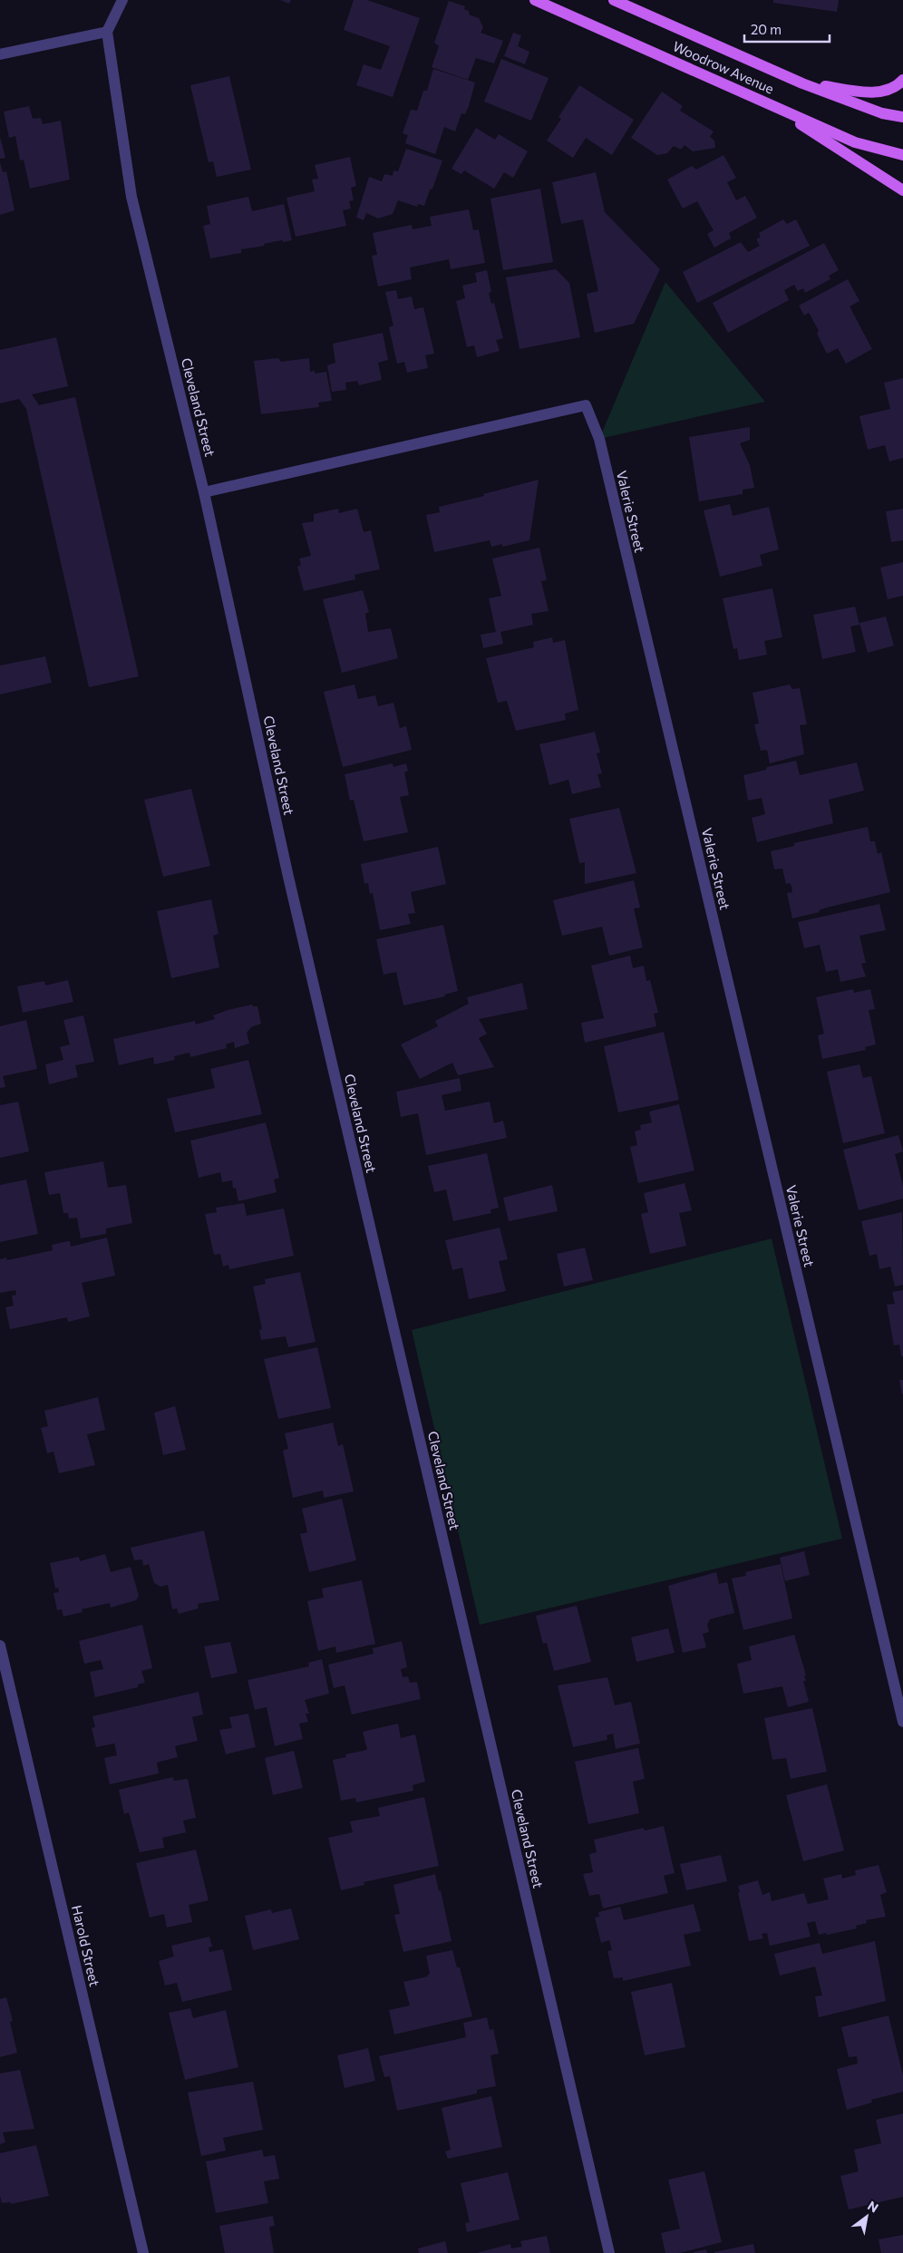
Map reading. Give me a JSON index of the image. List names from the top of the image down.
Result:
{
  "streets": {
    "main road": ["Woodrow Avenue"],
    "street": ["Cleveland Street", "Valerie Street", "Harold Street"]
  },
  "crossings": [
    ["Cleveland Street", "Valerie Street"]
  ],
  "scale_bar": "20 m",
  "north": "top right"
}
